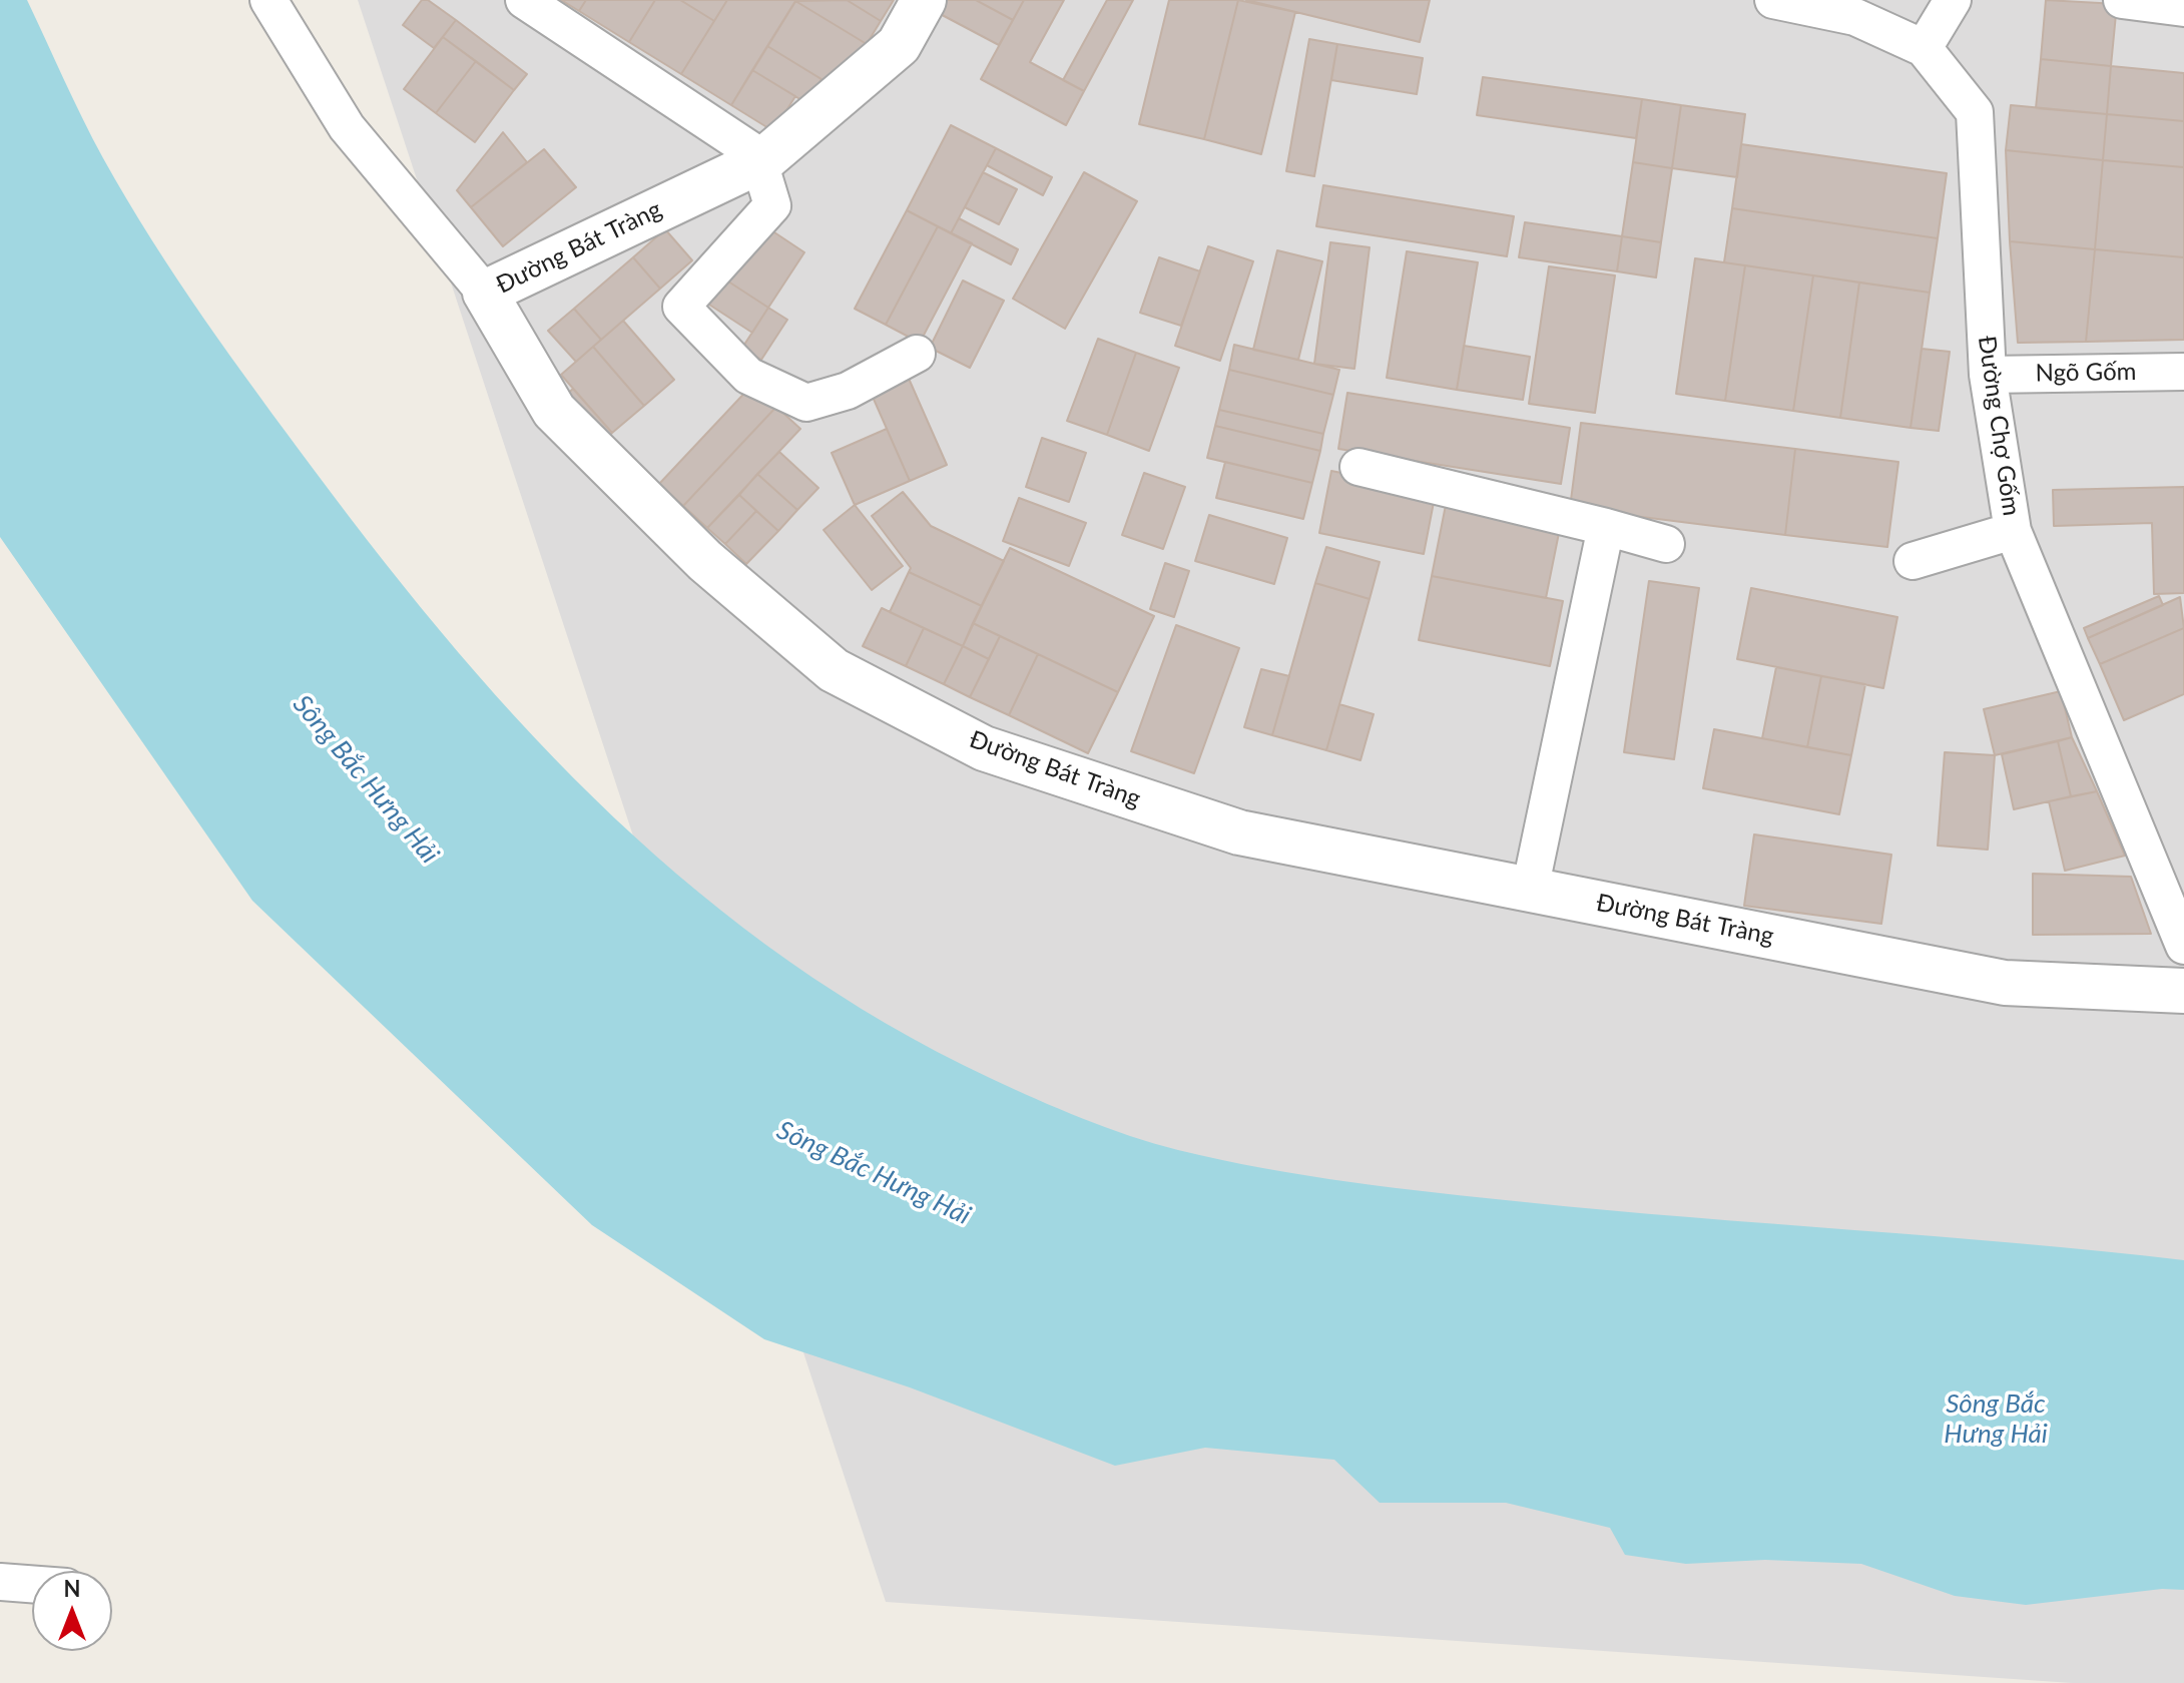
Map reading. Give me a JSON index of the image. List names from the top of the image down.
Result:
{
  "streets": {
    "street": ["Đường Bát Tràng", "Ngõ Gốm", "Đường Chợ Gốm"]
  },
  "crossings": [
    ["Ngõ Gốm", "Đường Chợ Gốm"]
  ],
  "water": ["Sông Bắc Hưng Hải"],
  "north": "top"
}
